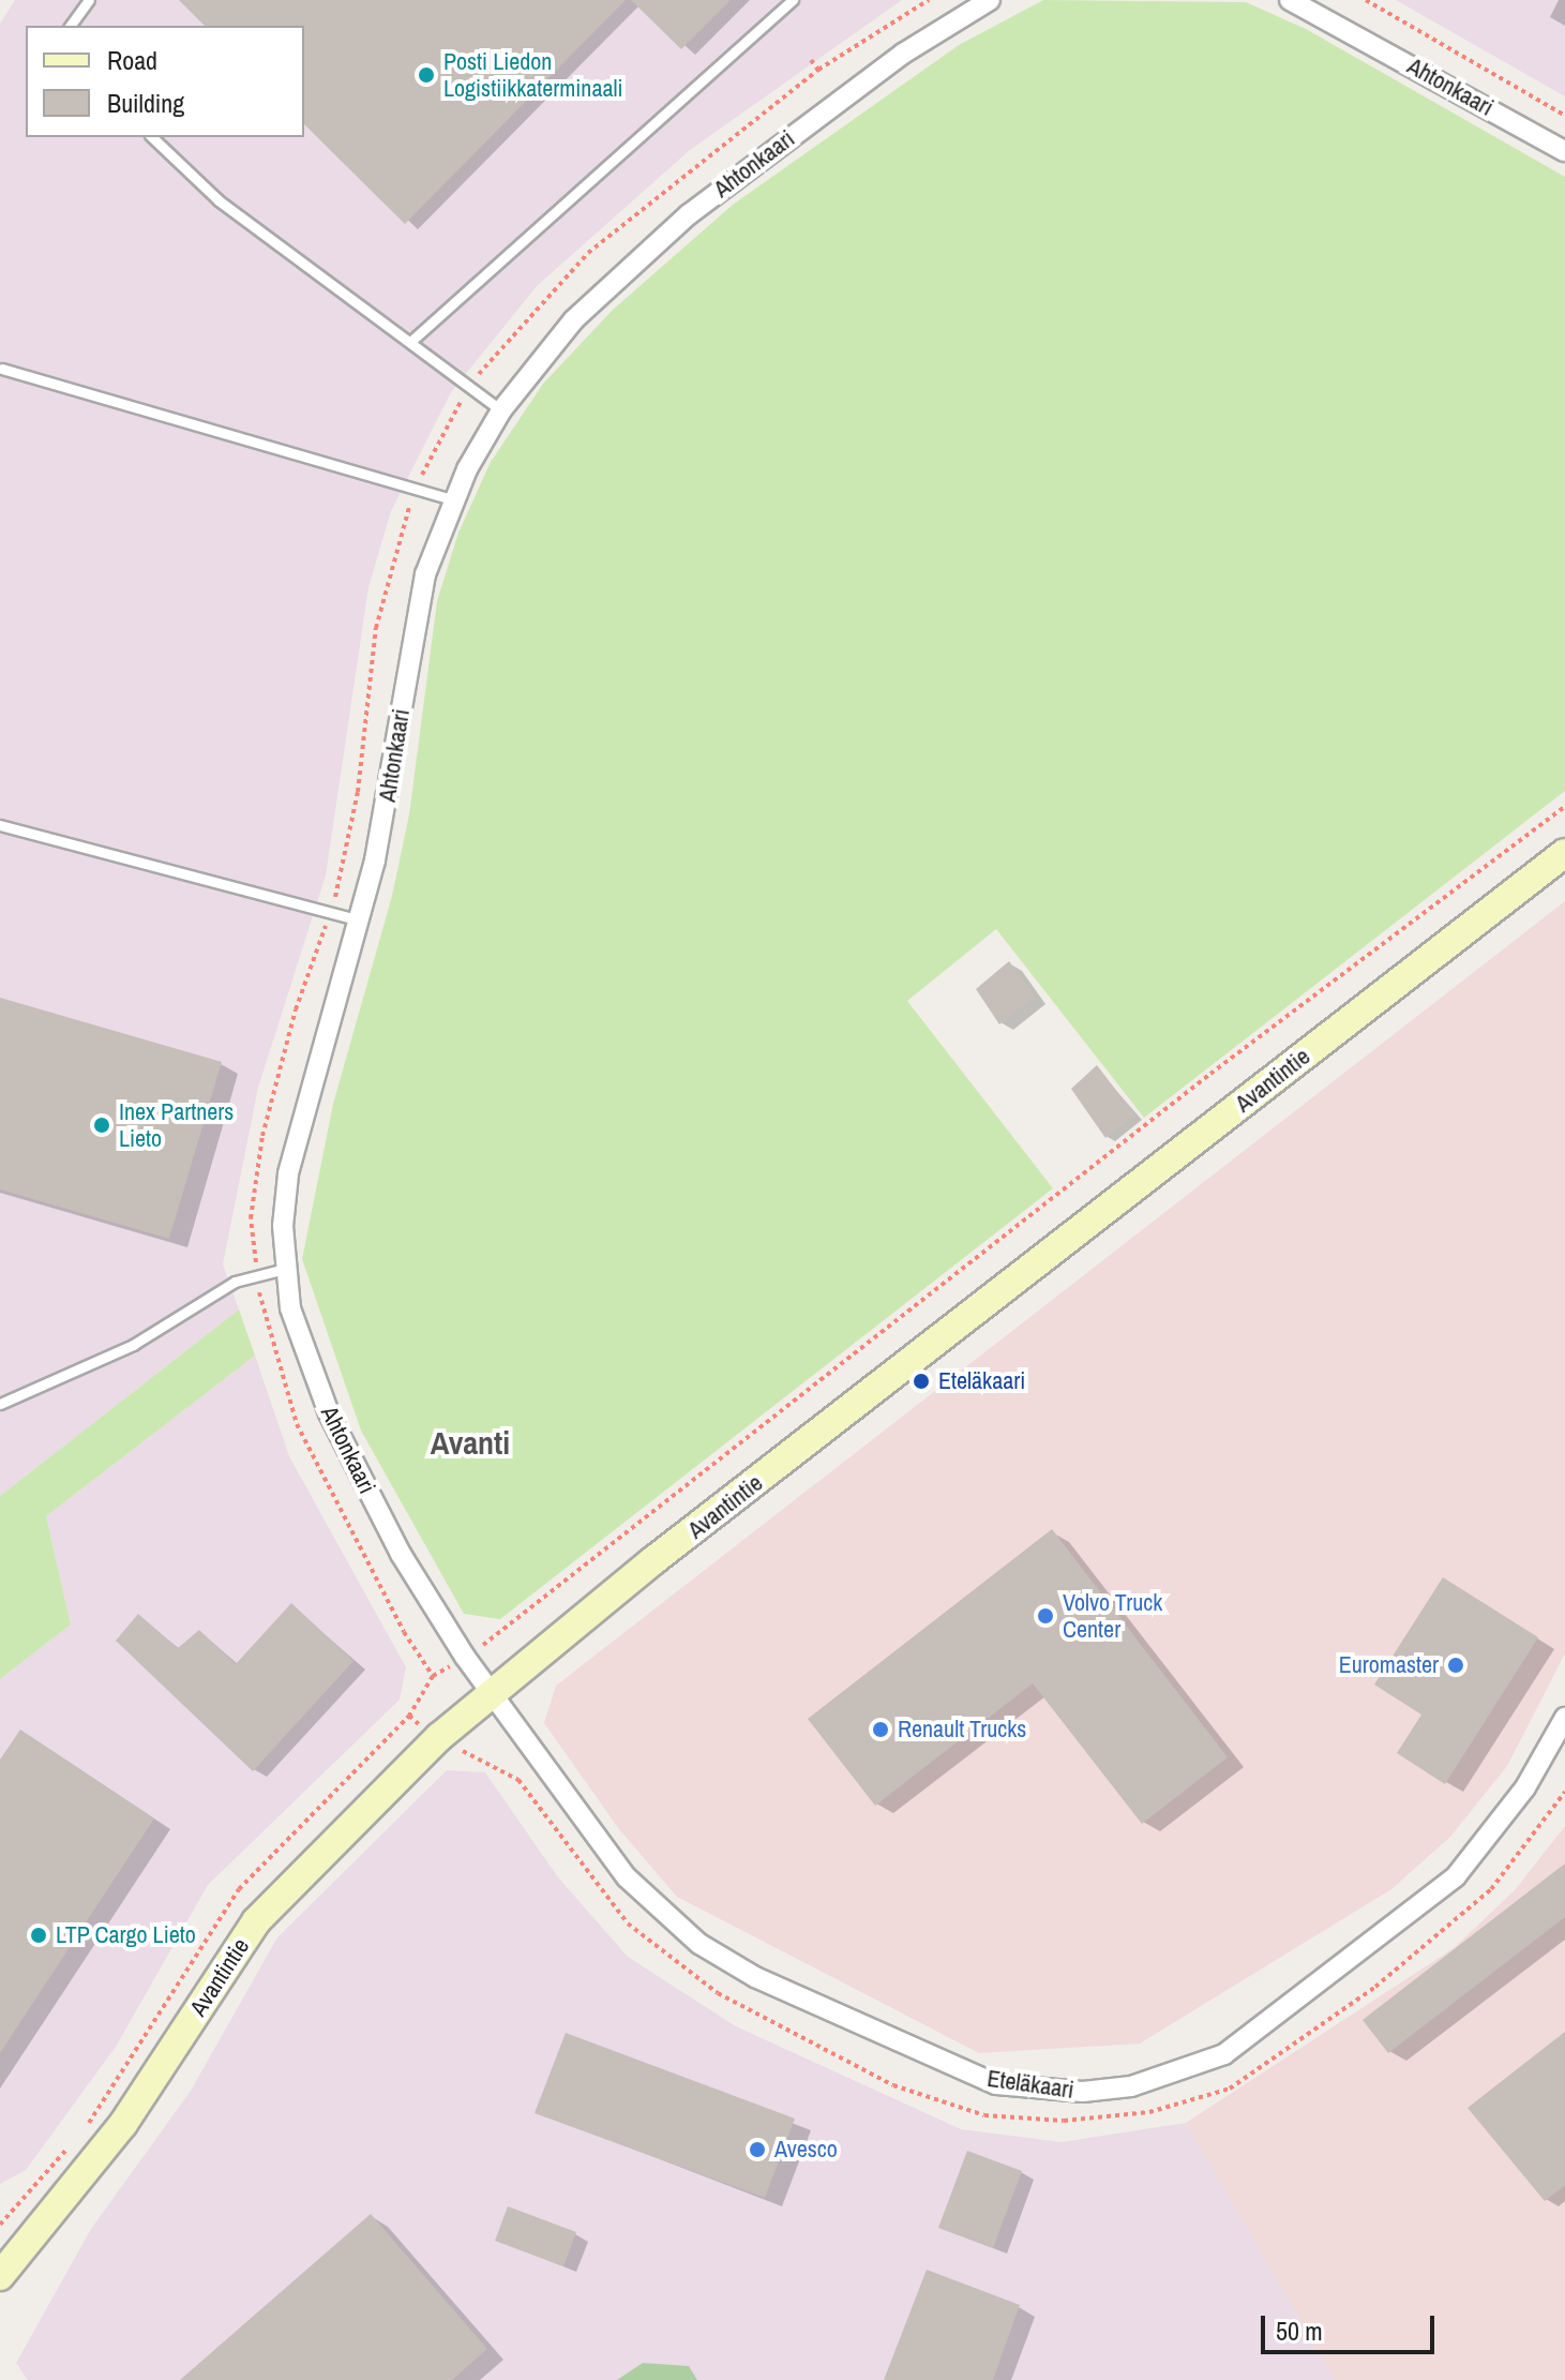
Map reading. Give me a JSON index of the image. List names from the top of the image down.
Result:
{
  "streets": {
    "street": ["Ahtonkaari", "Avantintie", "Eteläkaari"]
  },
  "crossings": [
    ["Ahtonkaari", "Avantintie"],
    ["Ahtonkaari", "Eteläkaari"],
    ["Avantintie", "Eteläkaari"]
  ],
  "districts": ["Avanti"],
  "places": [
    "Posti Liedon Logistiikkaterminaali",
    "Inex Partners Lieto",
    "Eteläkaari",
    "Volvo Truck Center",
    "Euromaster",
    "Renault Trucks",
    "LTP Cargo Lieto",
    "Avesco"
  ],
  "legend": ["Road", "Building"],
  "scale_bar": "50 m"
}
